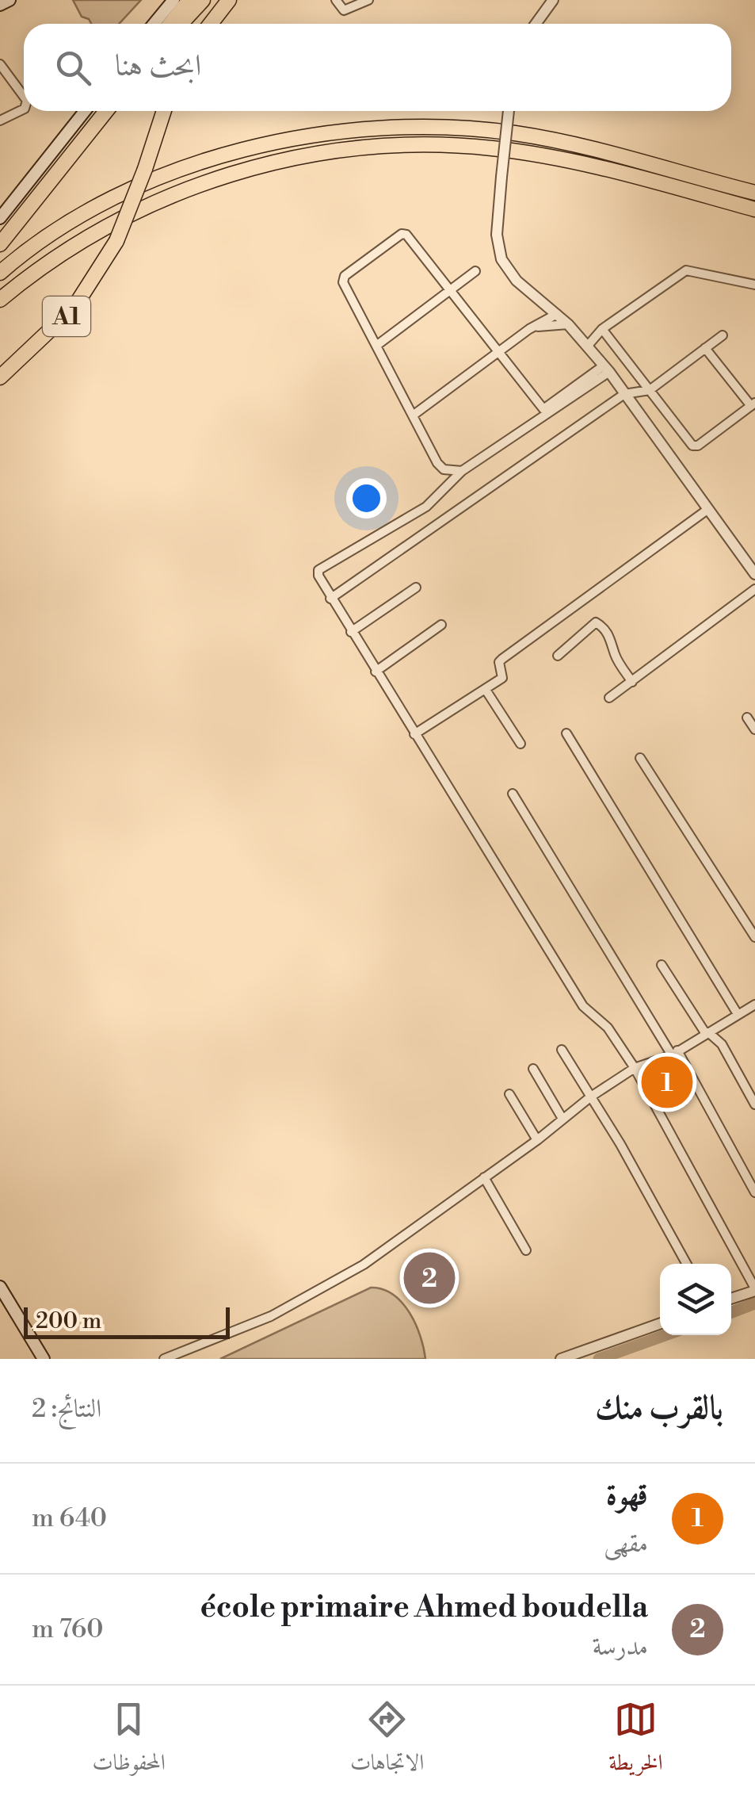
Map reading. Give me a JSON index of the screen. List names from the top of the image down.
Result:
{
  "streets": {
    "highway": ["A1"]
  },
  "scale_bar": "200 m",
  "page": {
    "search": "ابحث هنا",
    "pins": ["1", "2"],
    "scale": "200 m",
    "heading": ["بالقرب منك", "النتائج: 2"],
    "list": [
      {
        "mark": "1",
        "name": "قهوة",
        "note": "مقهى",
        "value": "640 m"
      },
      {
        "mark": "2",
        "name": "école primaire Ahmed boudella",
        "note": "مدرسة",
        "value": "760 m"
      }
    ],
    "nav": ["الخريطة", "الاتجاهات", "المحفوظات"]
  }
}
